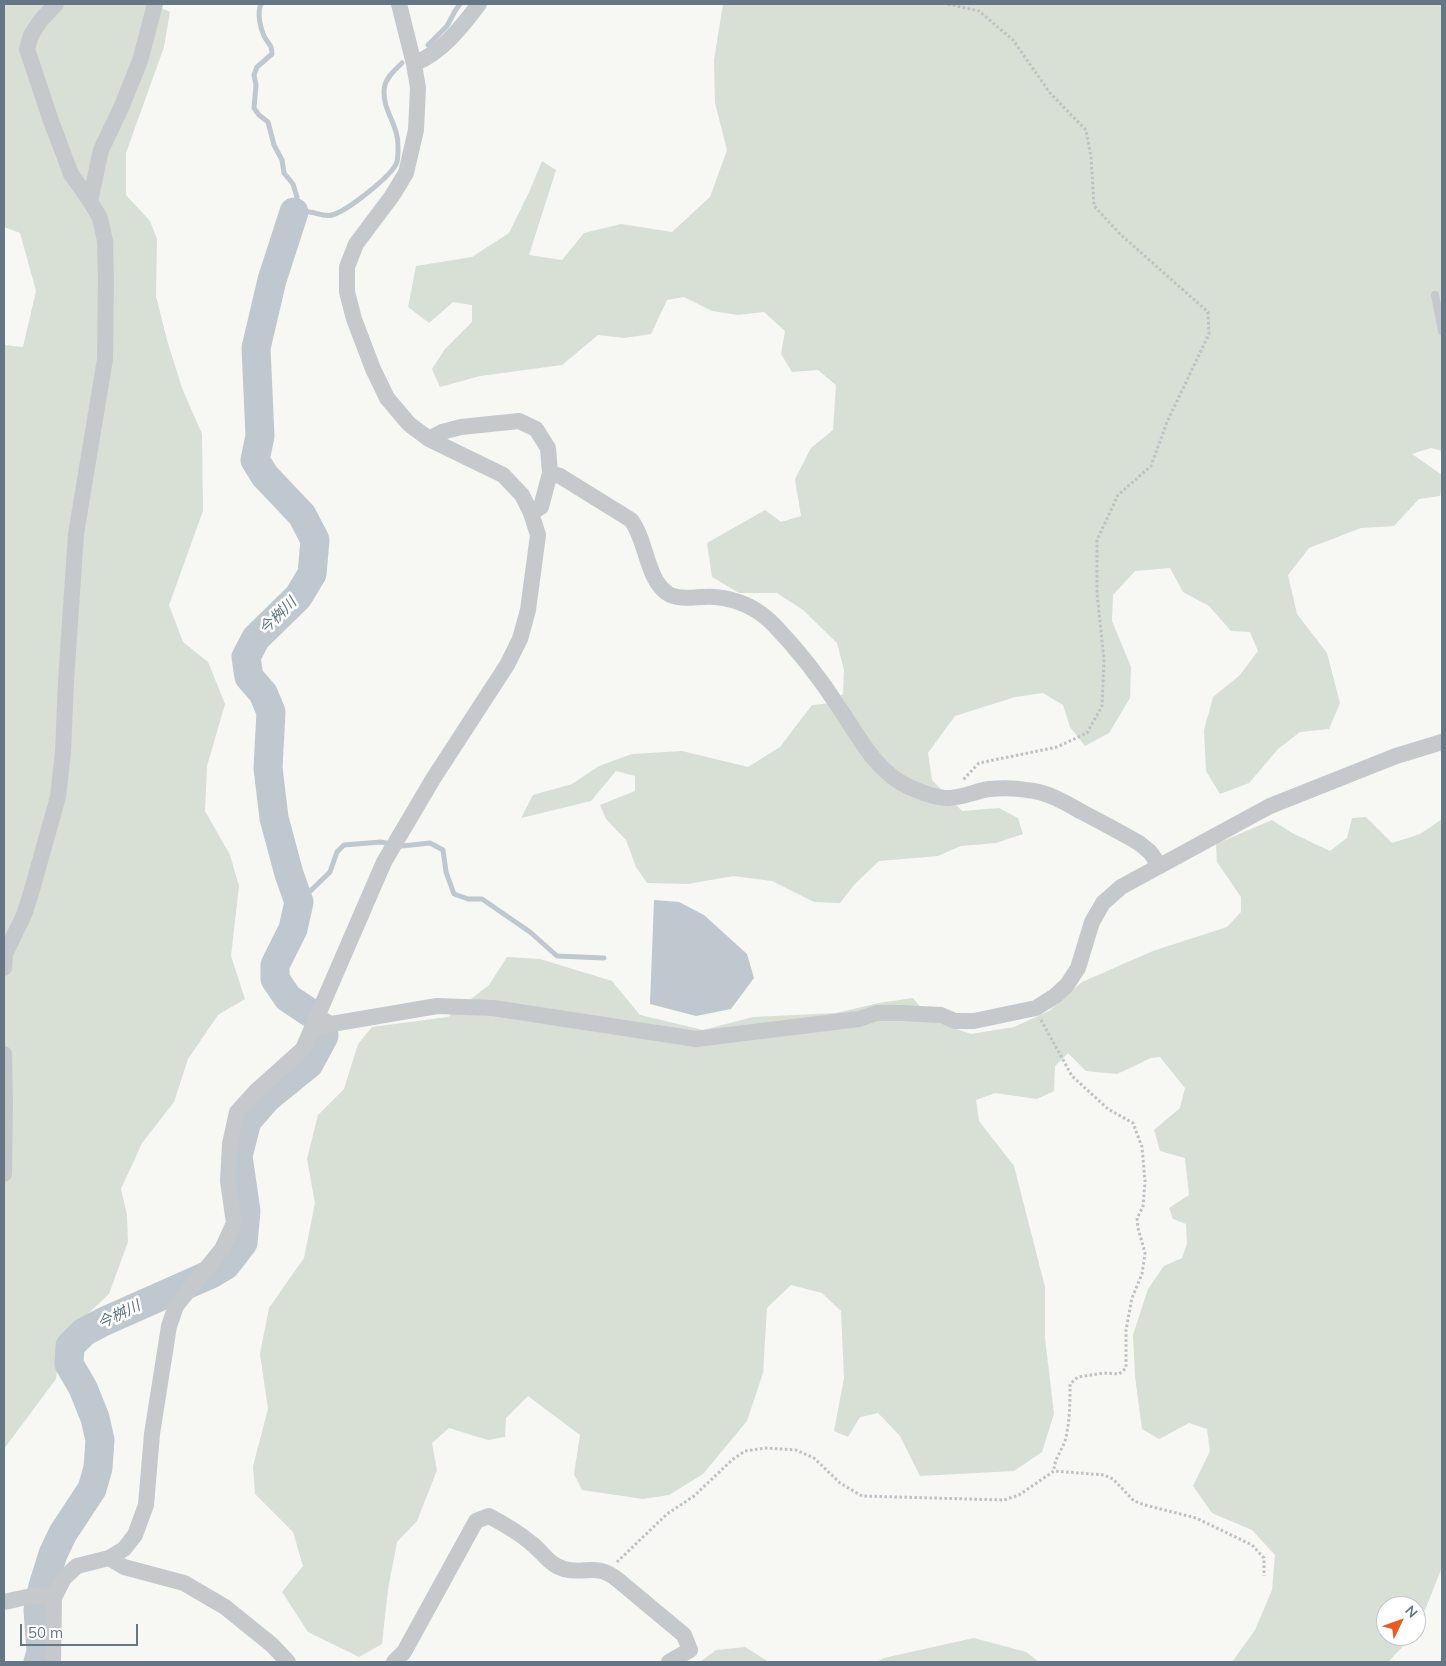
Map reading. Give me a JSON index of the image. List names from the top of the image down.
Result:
{
  "water": ["今桝川"],
  "scale_bar": "50 m",
  "north": "top right"
}
